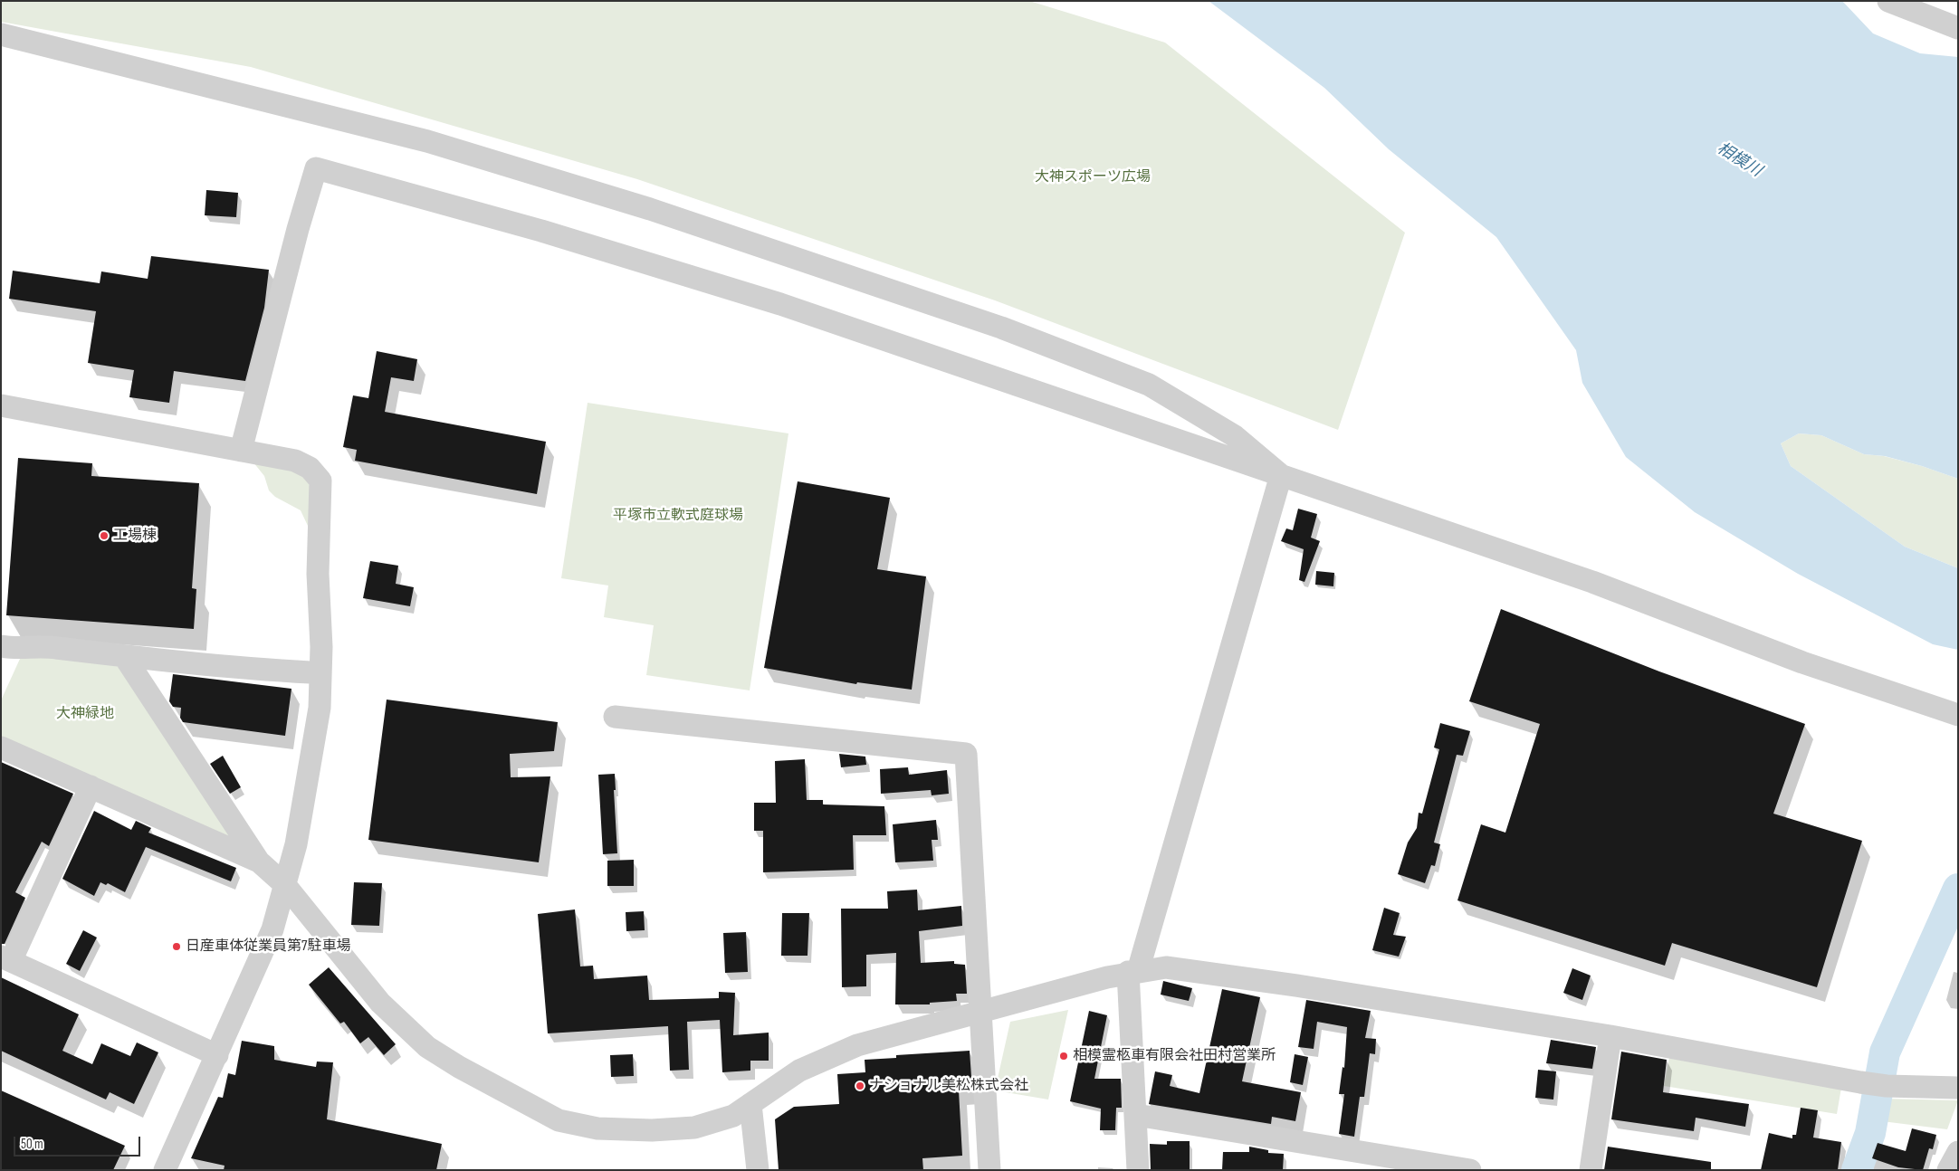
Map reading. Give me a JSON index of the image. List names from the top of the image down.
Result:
{
  "water": ["相模川"],
  "parks": ["大神スポーツ広場", "平塚市立軟式庭球場", "大神緑地"],
  "places": [
    "工場棟",
    "日産車体従業員第7駐車場",
    "相模霊柩車有限会社田村営業所",
    "ナショナル美松株式会社"
  ],
  "scale_bar": "50 m"
}
